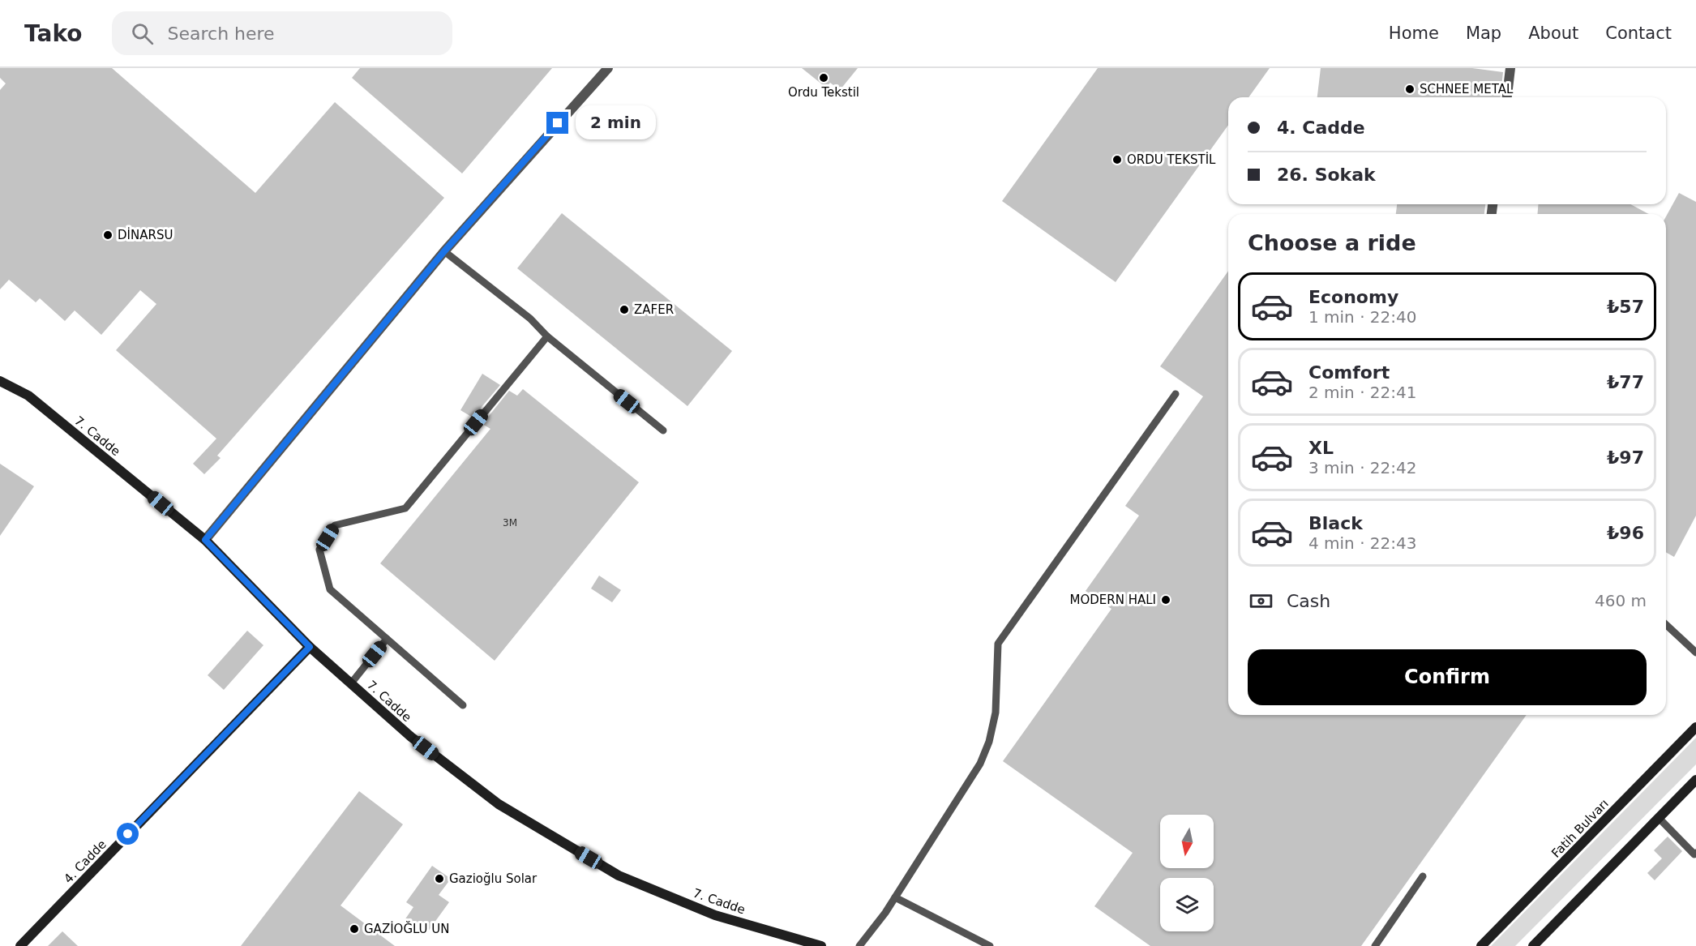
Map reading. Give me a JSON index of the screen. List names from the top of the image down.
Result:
{
  "streets": {
    "street": ["7. Cadde", "Fatih Bulvarı", "4. Cadde"]
  },
  "crossings": [
    ["7. Cadde", "4. Cadde"]
  ],
  "places": [
    "Ordu Tekstil",
    "SCHNEE METAL",
    "ORDU TEKSTİL",
    "DİNARSU",
    "ZAFER",
    "MODERN HALI",
    "Gazioğlu Solar",
    "GAZİOĞLU UN"
  ],
  "house_numbers": ["3M"],
  "north": "bottom",
  "page": {
    "header": "Tako",
    "search": "Search here",
    "nav": [
      "Home",
      "Map",
      "About",
      "Contact"
    ],
    "banner": ["4. Cadde", "26. Sokak"],
    "bubble": "2 min",
    "heading": "Choose a ride",
    "list": [
      {
        "name": "Economy",
        "note": "1 min · 22:40",
        "value": "₺57"
      },
      {
        "name": "Comfort",
        "note": "2 min · 22:41",
        "value": "₺77"
      },
      {
        "name": "XL",
        "note": "3 min · 22:42",
        "value": "₺97"
      },
      {
        "name": "Black",
        "note": "4 min · 22:43",
        "value": "₺96"
      }
    ],
    "pay": ["Cash", "460 m"],
    "buttons": "Confirm"
  }
}
